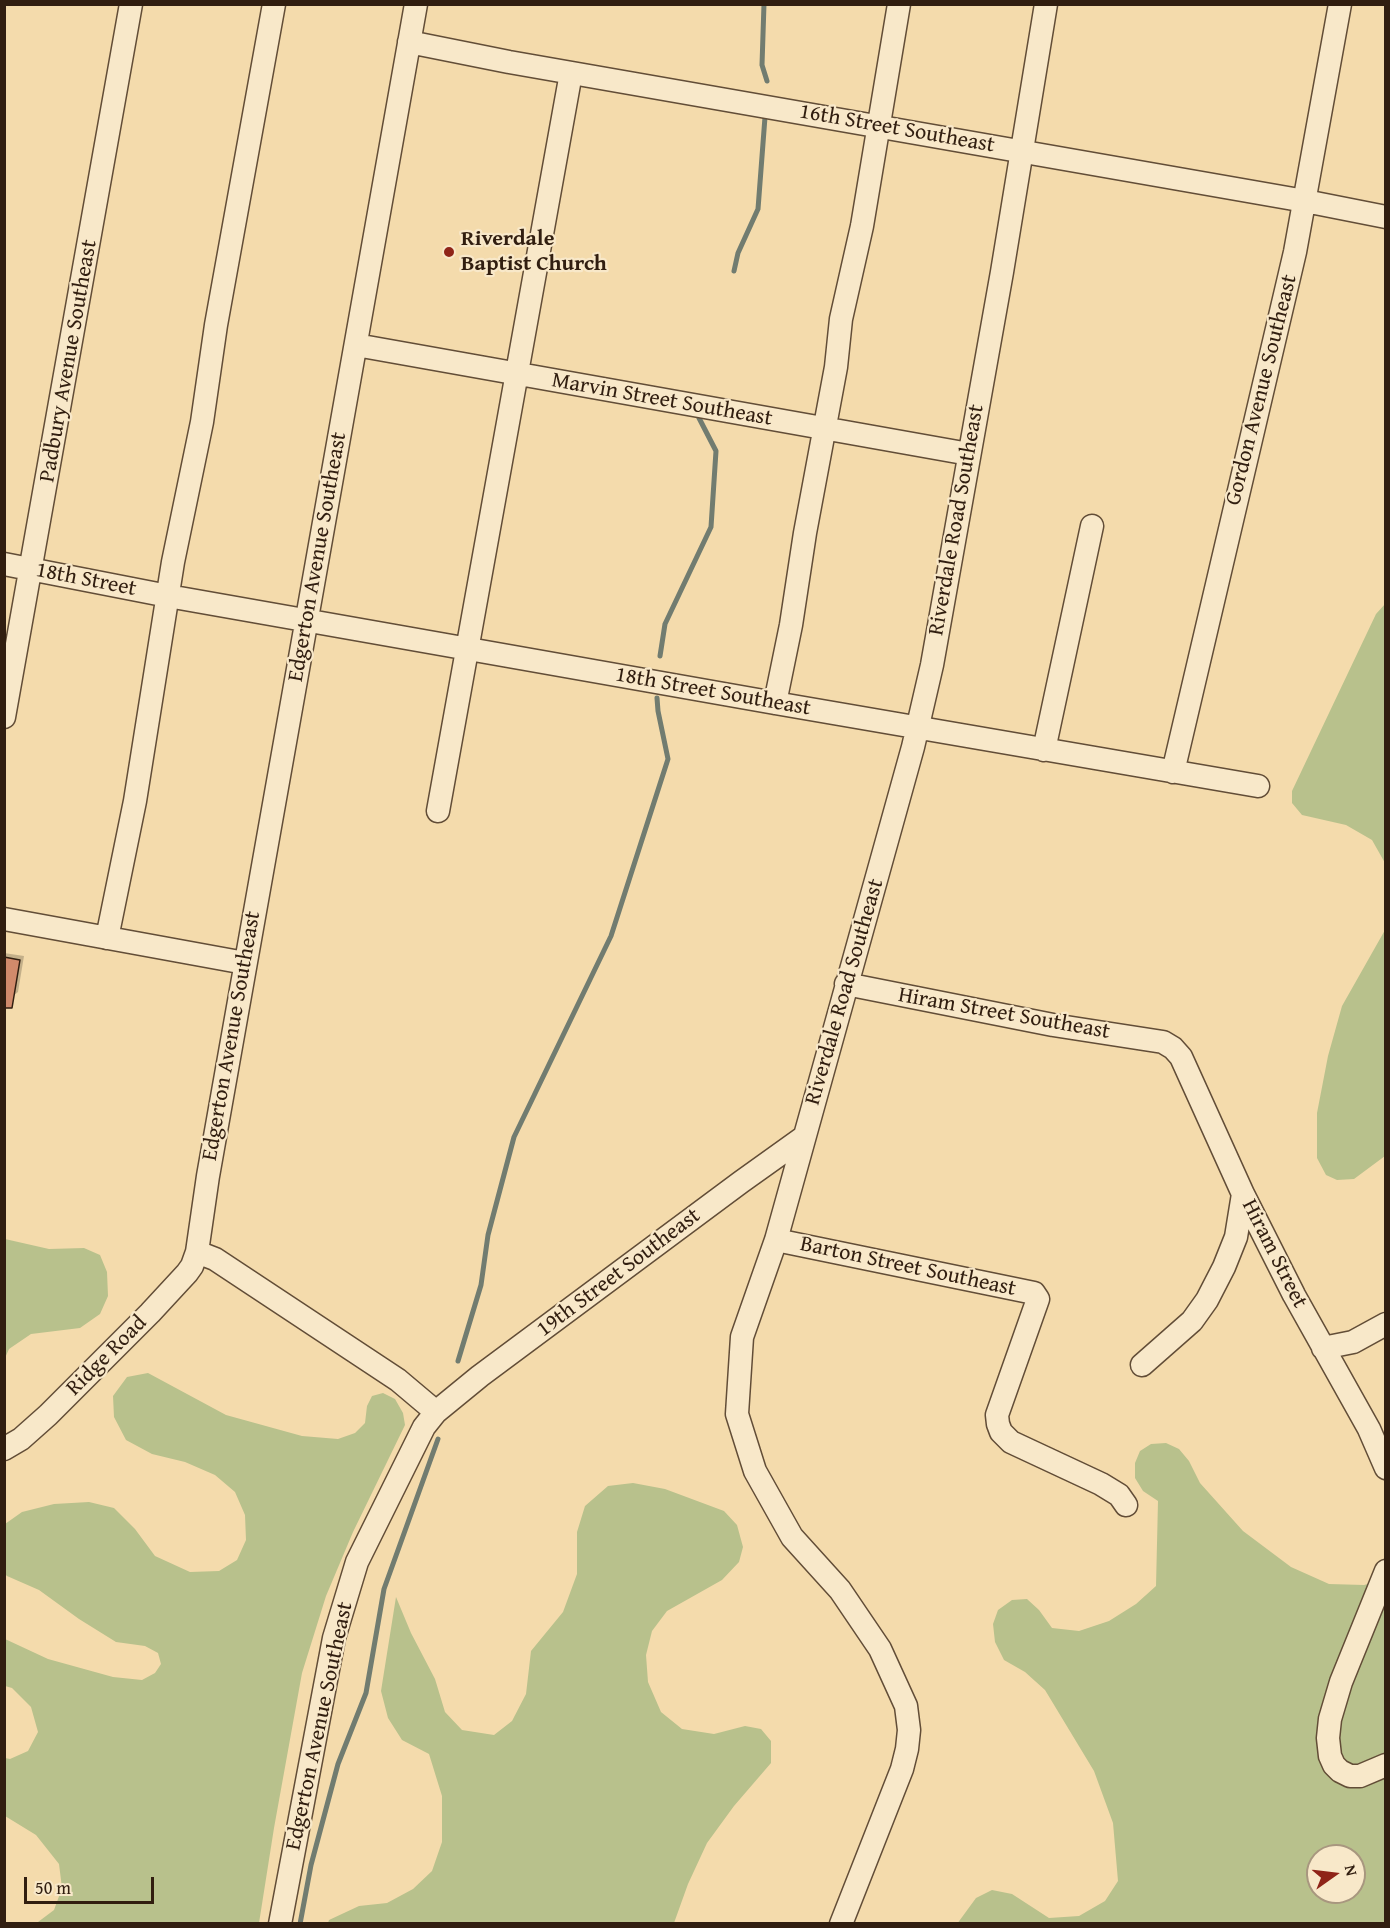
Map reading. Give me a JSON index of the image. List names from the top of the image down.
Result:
{
  "streets": {
    "street": [
      "16th Street Southeast",
      "Padbury Avenue Southeast",
      "Gordon Avenue Southeast",
      "Marvin Street Southeast",
      "Riverdale Road Southeast",
      "Edgerton Avenue Southeast",
      "18th Street",
      "18th Street Southeast",
      "Hiram Street Southeast",
      "Hiram Street",
      "Barton Street Southeast",
      "19th Street Southeast",
      "Ridge Road"
    ]
  },
  "crossings": [
    ["16th Street Southeast", "Gordon Avenue Southeast"],
    ["16th Street Southeast", "Riverdale Road Southeast"],
    ["16th Street Southeast", "Edgerton Avenue Southeast"],
    ["Padbury Avenue Southeast", "18th Street"],
    ["Gordon Avenue Southeast", "18th Street Southeast"],
    ["Marvin Street Southeast", "Riverdale Road Southeast"],
    ["Marvin Street Southeast", "Edgerton Avenue Southeast"],
    ["Riverdale Road Southeast", "18th Street Southeast"],
    ["Riverdale Road Southeast", "Hiram Street Southeast"],
    ["Riverdale Road Southeast", "Barton Street Southeast"],
    ["Riverdale Road Southeast", "19th Street Southeast"],
    ["Edgerton Avenue Southeast", "18th Street Southeast"],
    ["Edgerton Avenue Southeast", "19th Street Southeast"],
    ["Edgerton Avenue Southeast", "Ridge Road"],
    ["18th Street", "18th Street Southeast"],
    ["Hiram Street Southeast", "Hiram Street"]
  ],
  "places": ["Riverdale Baptist Church"],
  "scale_bar": "50 m",
  "north": "right"
}
